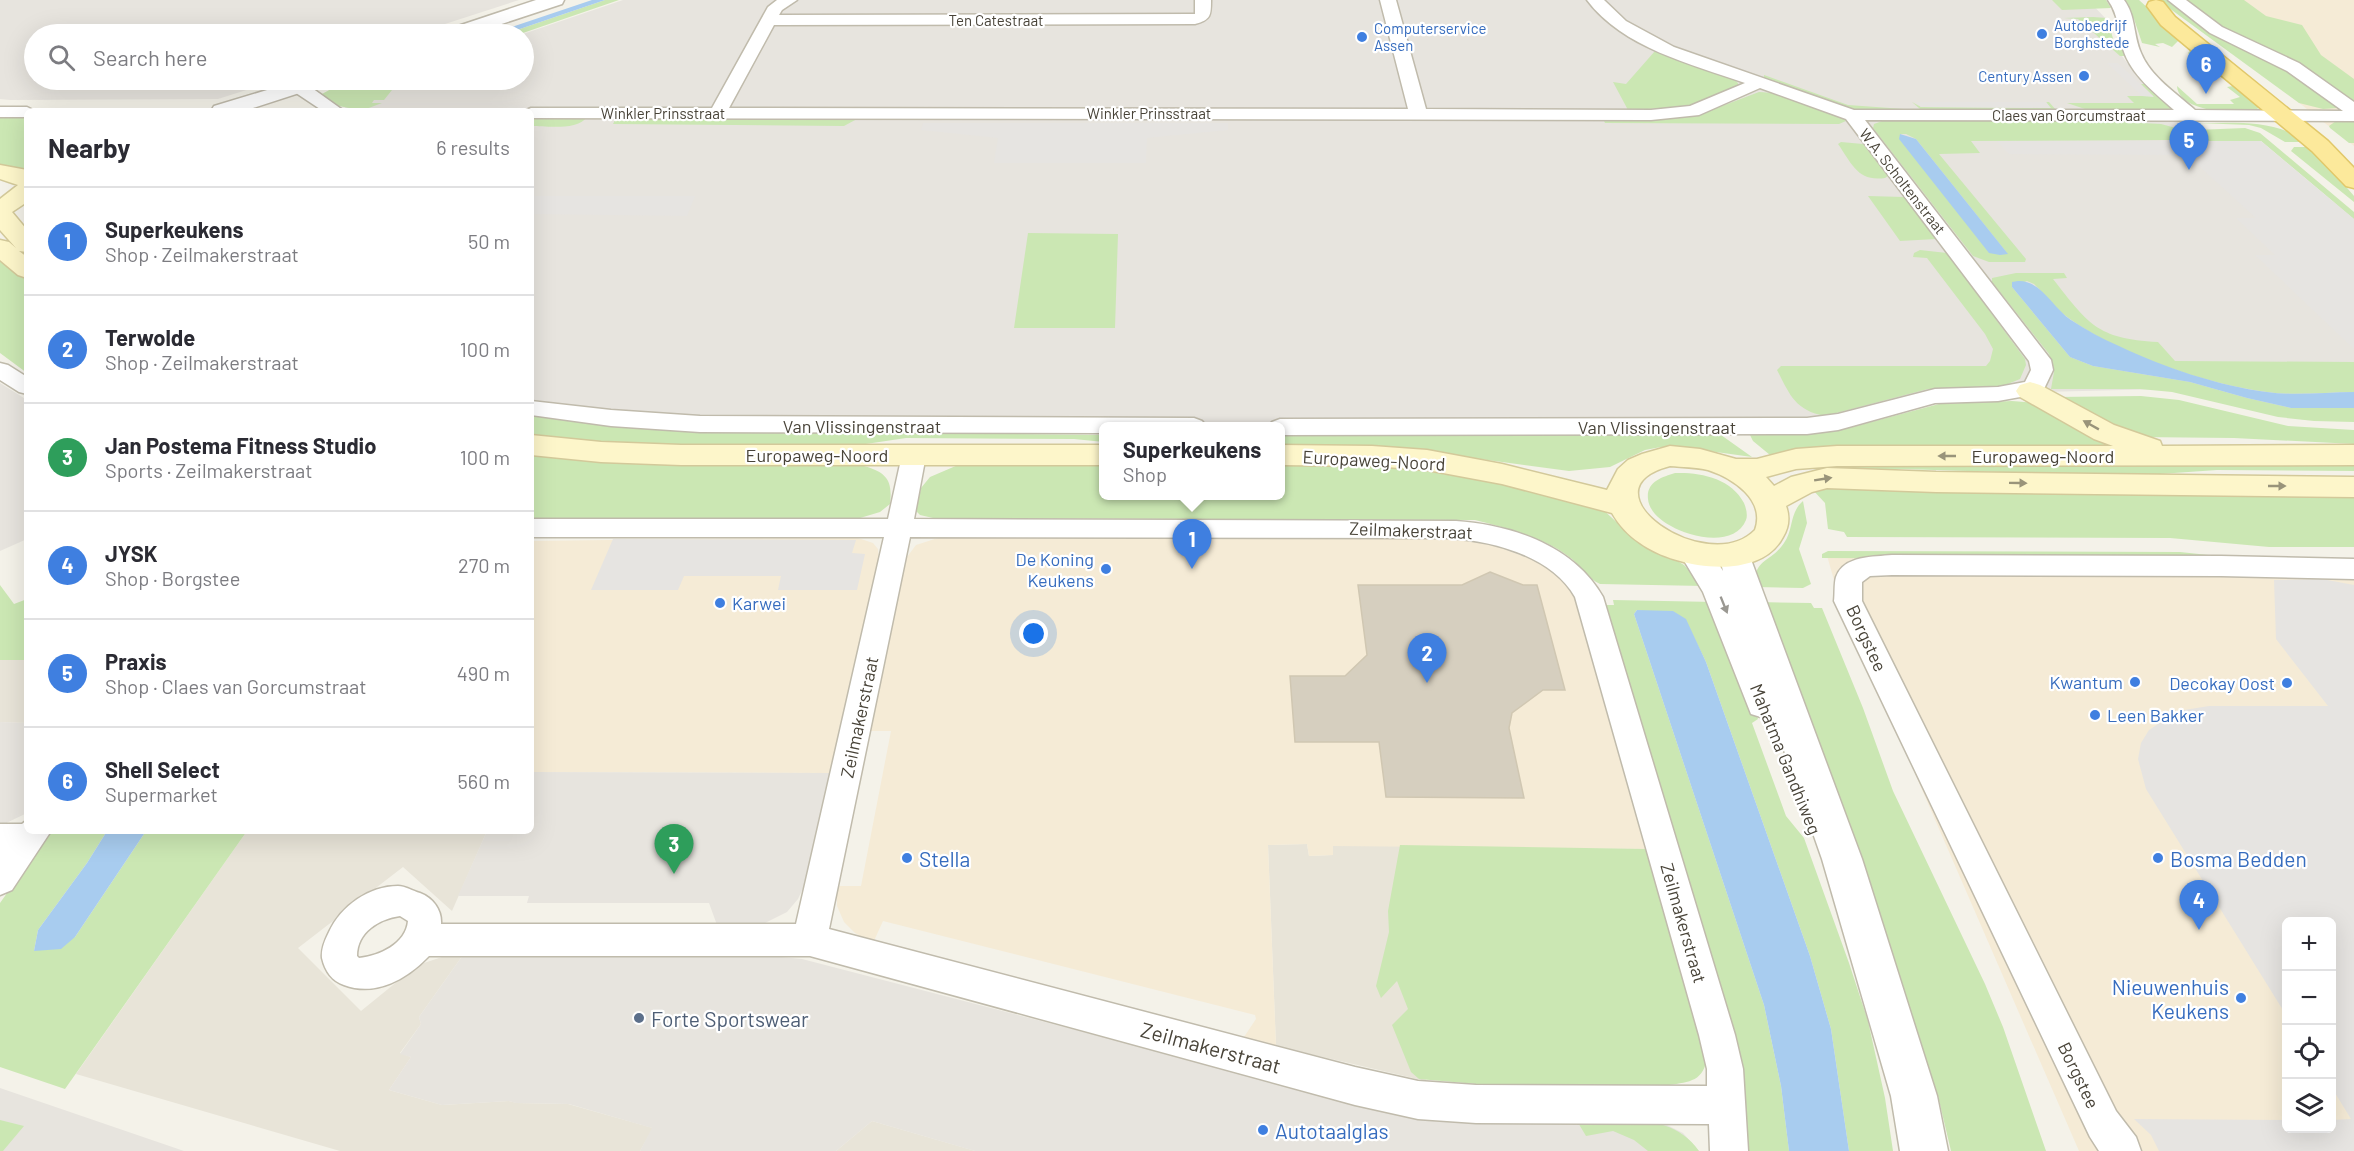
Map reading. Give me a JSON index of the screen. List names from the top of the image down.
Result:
{
  "streets": {
    "main road": ["Europaweg-Noord"],
    "street": [
      "Ten Catestraat",
      "Winkler Prinsstraat",
      "Claes van Gorcumstraat",
      "W.A. Scholtenstraat",
      "Van Vlissingenstraat",
      "Zeilmakerstraat",
      "Borgstee",
      "Mahatma Gandhiweg"
    ]
  },
  "crossings": [
    ["Winkler Prinsstraat", "W.A. Scholtenstraat"],
    ["Claes van Gorcumstraat", "W.A. Scholtenstraat"],
    ["W.A. Scholtenstraat", "Van Vlissingenstraat"],
    ["Europaweg-Noord", "Zeilmakerstraat"],
    ["Europaweg-Noord", "Mahatma Gandhiweg"]
  ],
  "places": [
    "Autobedrijf Borghstede",
    "Computerservice Assen",
    "Century Assen",
    "De Koning Keukens",
    "Karwei",
    "Kwantum",
    "Decokay Oost",
    "Leen Bakker",
    "Stella",
    "Bosma Bedden",
    "Nieuwenhuis Keukens",
    "Forte Sportswear",
    "Autotaalglas"
  ],
  "page": {
    "search": "Search here",
    "pins": [
      "6",
      "5",
      "1",
      "2",
      "3",
      "4"
    ],
    "heading": ["Nearby", "6 results"],
    "list": [
      {
        "mark": "1",
        "name": "Superkeukens",
        "note": "Shop · Zeilmakerstraat",
        "value": "50 m"
      },
      {
        "mark": "2",
        "name": "Terwolde",
        "note": "Shop · Zeilmakerstraat",
        "value": "100 m"
      },
      {
        "mark": "3",
        "name": "Jan Postema Fitness Studio",
        "note": "Sports · Zeilmakerstraat",
        "value": "100 m"
      },
      {
        "mark": "4",
        "name": "JYSK",
        "note": "Shop · Borgstee",
        "value": "270 m"
      },
      {
        "mark": "5",
        "name": "Praxis",
        "note": "Shop · Claes van Gorcumstraat",
        "value": "490 m"
      },
      {
        "mark": "6",
        "name": "Shell Select",
        "note": "Supermarket",
        "value": "560 m"
      }
    ],
    "popup": ["Superkeukens", "Shop"],
    "map_buttons": ["+", "−"]
  }
}
